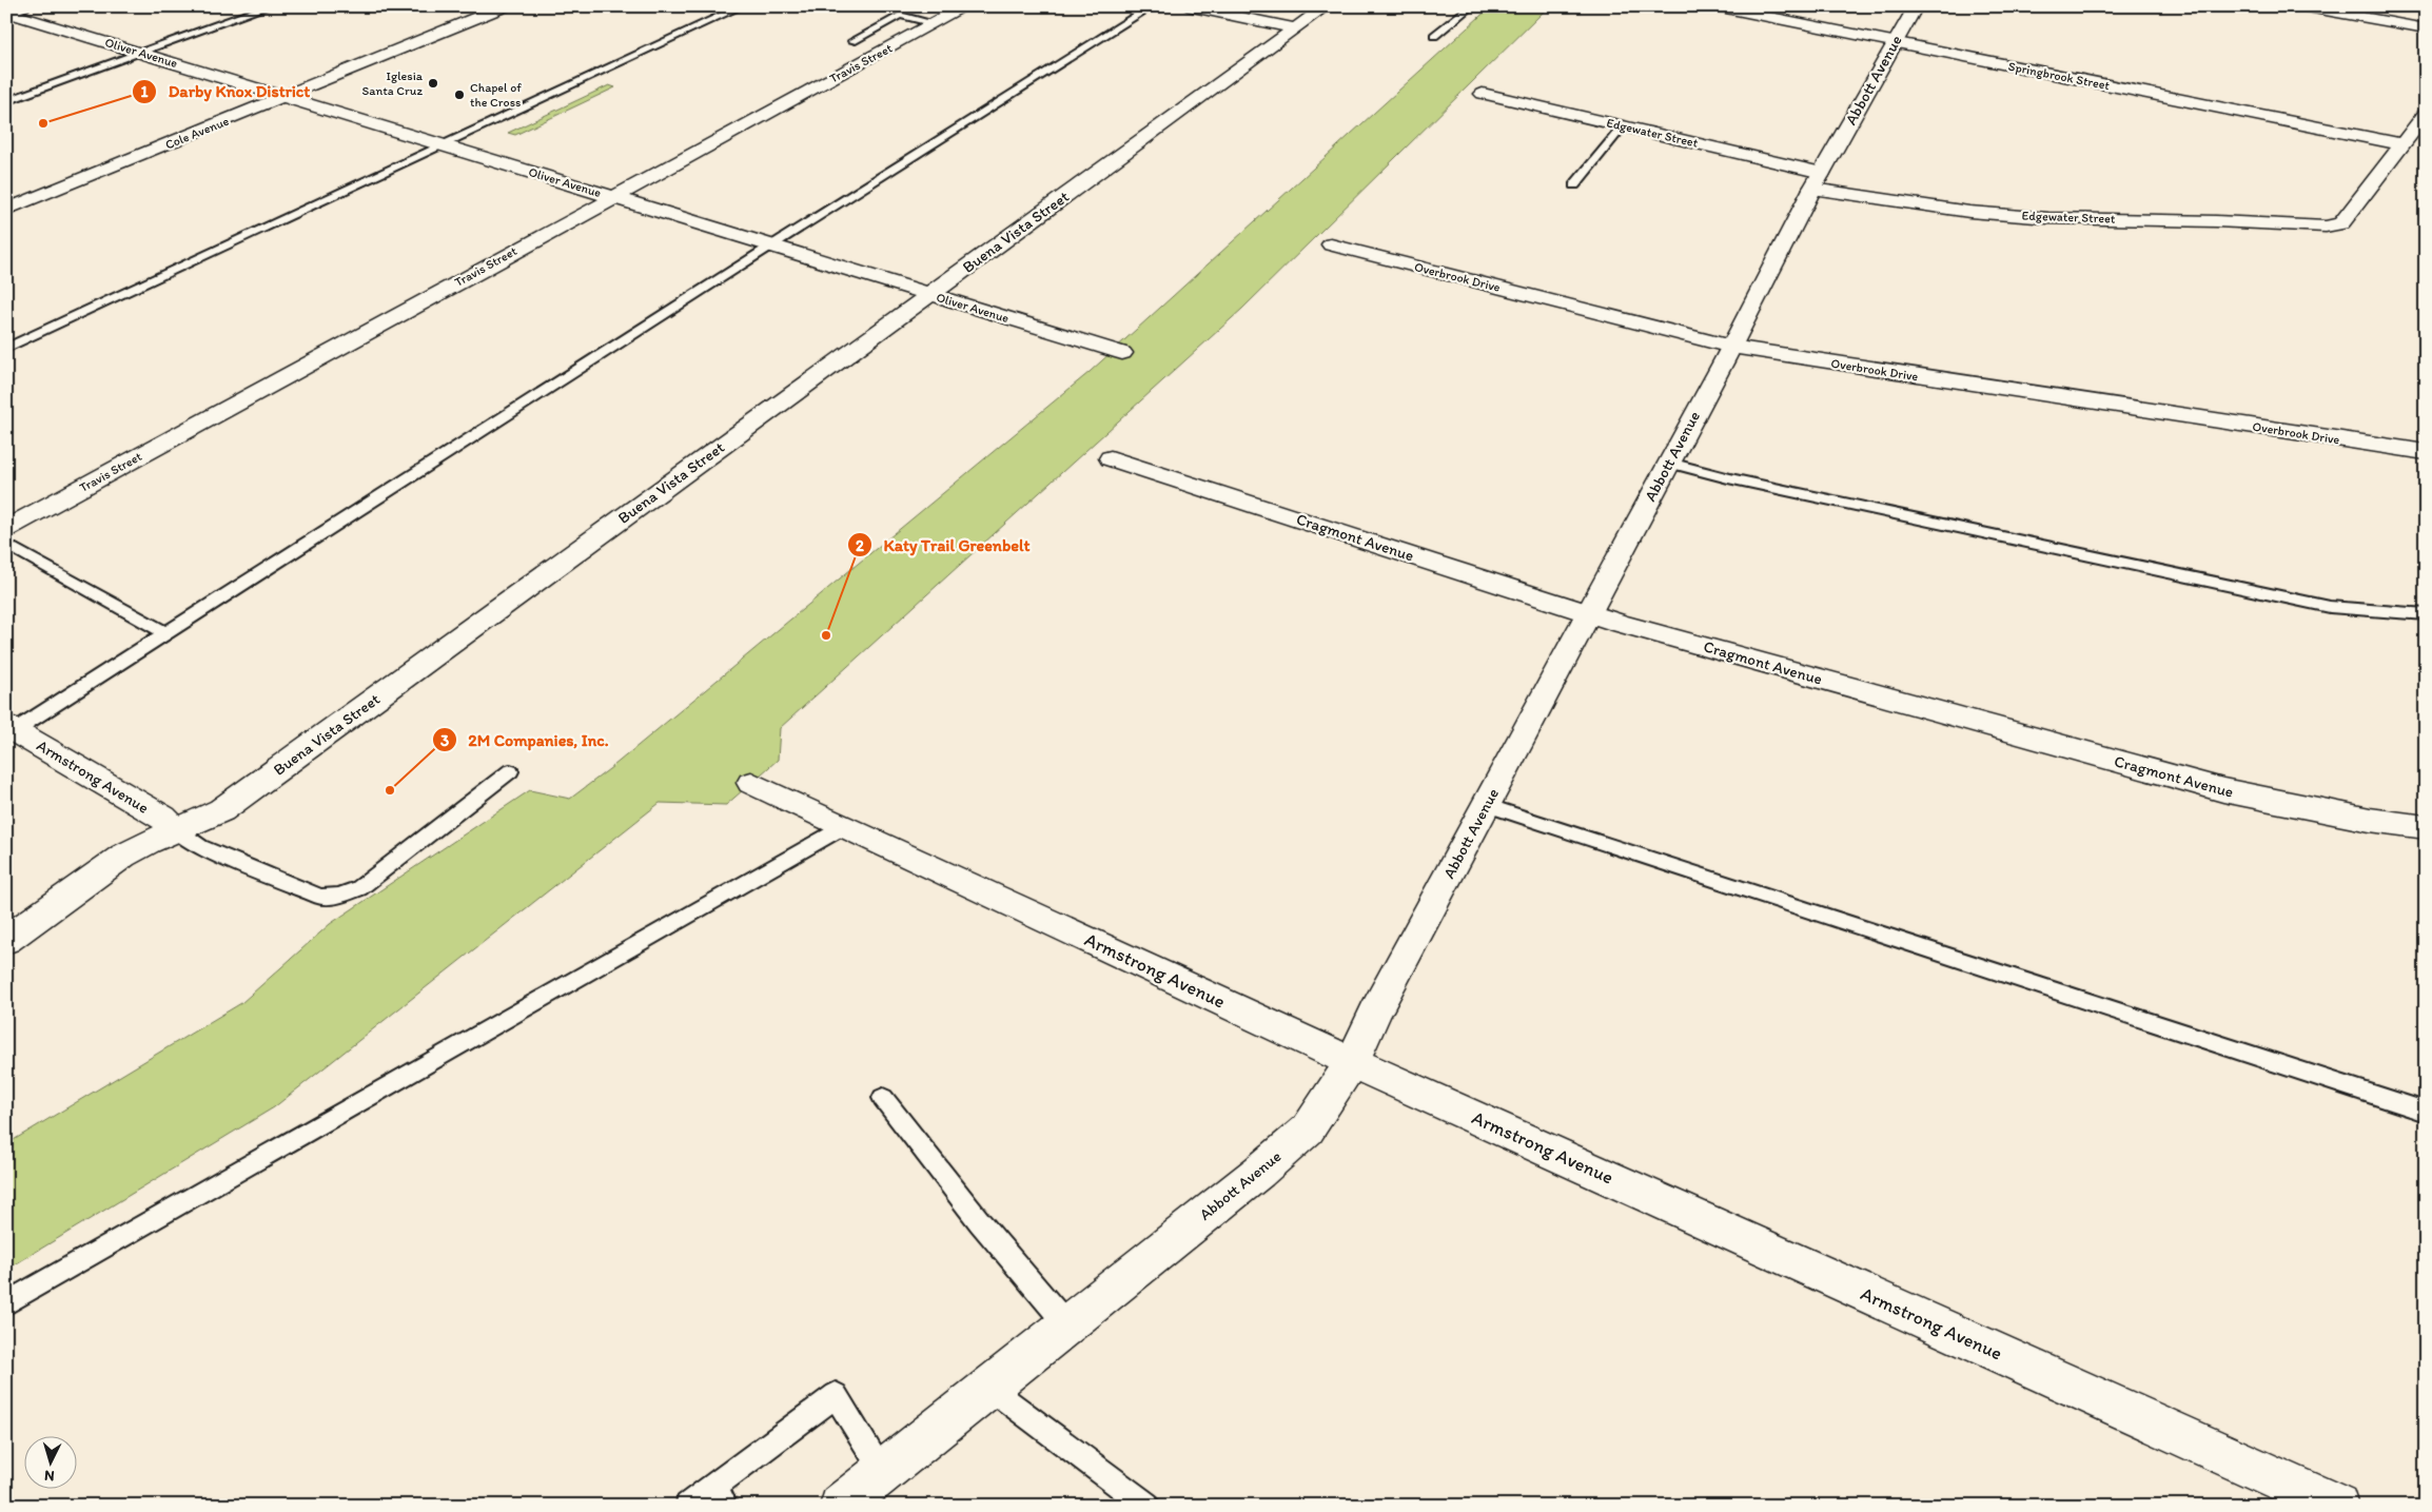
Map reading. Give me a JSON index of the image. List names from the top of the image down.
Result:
{
  "streets": {
    "street": [
      "Oliver Avenue",
      "Travis Street",
      "Springbrook Street",
      "Abbott Avenue",
      "Cole Avenue",
      "Edgewater Street",
      "Buena Vista Street",
      "Overbrook Drive",
      "Cragmont Avenue",
      "Armstrong Avenue"
    ]
  },
  "crossings": [
    ["Oliver Avenue", "Travis Street"],
    ["Oliver Avenue", "Cole Avenue"],
    ["Oliver Avenue", "Buena Vista Street"],
    ["Springbrook Street", "Abbott Avenue"],
    ["Springbrook Street", "Edgewater Street"],
    ["Abbott Avenue", "Edgewater Street"],
    ["Abbott Avenue", "Overbrook Drive"],
    ["Abbott Avenue", "Cragmont Avenue"],
    ["Abbott Avenue", "Armstrong Avenue"],
    ["Buena Vista Street", "Armstrong Avenue"]
  ],
  "places": [
    "Iglesia Santa Cruz",
    "Chapel of the Cross",
    "Darby Knox District",
    "Katy Trail Greenbelt",
    "2M Companies, Inc."
  ],
  "north": "bottom"
}
